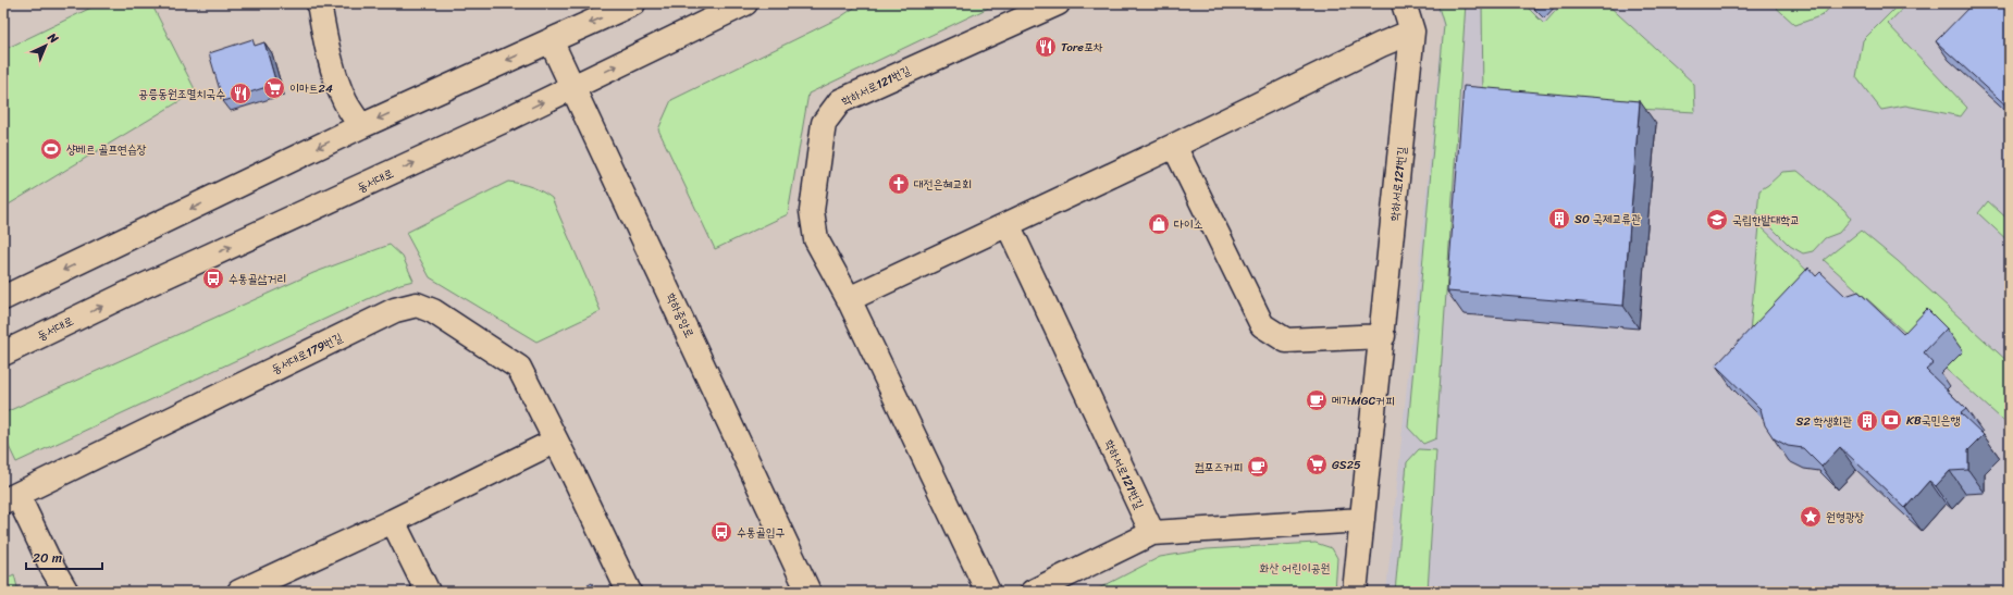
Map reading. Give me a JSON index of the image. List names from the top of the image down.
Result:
{
  "streets": {
    "street": [
      "학하서로121번길",
      "동서대로",
      "학하중앙로",
      "동서대로179번길"
    ]
  },
  "crossings": [
    ["동서대로", "학하중앙로"]
  ],
  "parks": ["화산 어린이공원"],
  "places": {
    "restaurant": ["Tore포차", "공릉동원조멸치국수"],
    "supermarket": ["이마트24", "GS25"],
    "sports": ["샹베르 골프연습장"],
    "church": ["대전은혜교회"],
    "building": ["S0 국제교류관", "S2 학생회관"],
    "school or university": ["국립한밭대학교"],
    "shop": ["다이소"],
    "bus stop": ["수통골삼거리", "수통골입구"],
    "cafe": ["메가MGC커피", "컴포즈커피"],
    "bank": ["KB국민은행"],
    "place": ["원형광장"]
  },
  "scale_bar": "20 m",
  "north": "top right"
}
